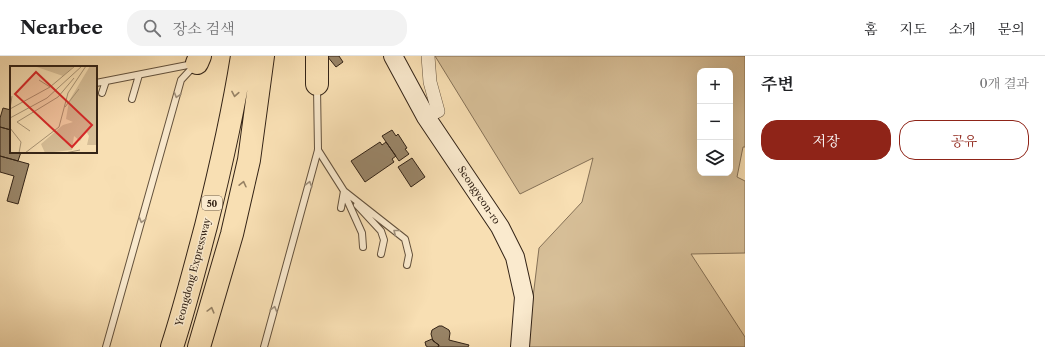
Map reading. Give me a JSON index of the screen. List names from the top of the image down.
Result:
{
  "streets": {
    "highway": ["50", "Yeongdong Expressway"],
    "main road": ["Seongyeon-ro"]
  },
  "page": {
    "header": "Nearbee",
    "search": "장소 검색",
    "nav": [
      "홈",
      "지도",
      "소개",
      "문의"
    ],
    "heading": ["주변", "0개 결과"],
    "map_buttons": ["+", "−"],
    "buttons": ["저장", "공유"]
  }
}
